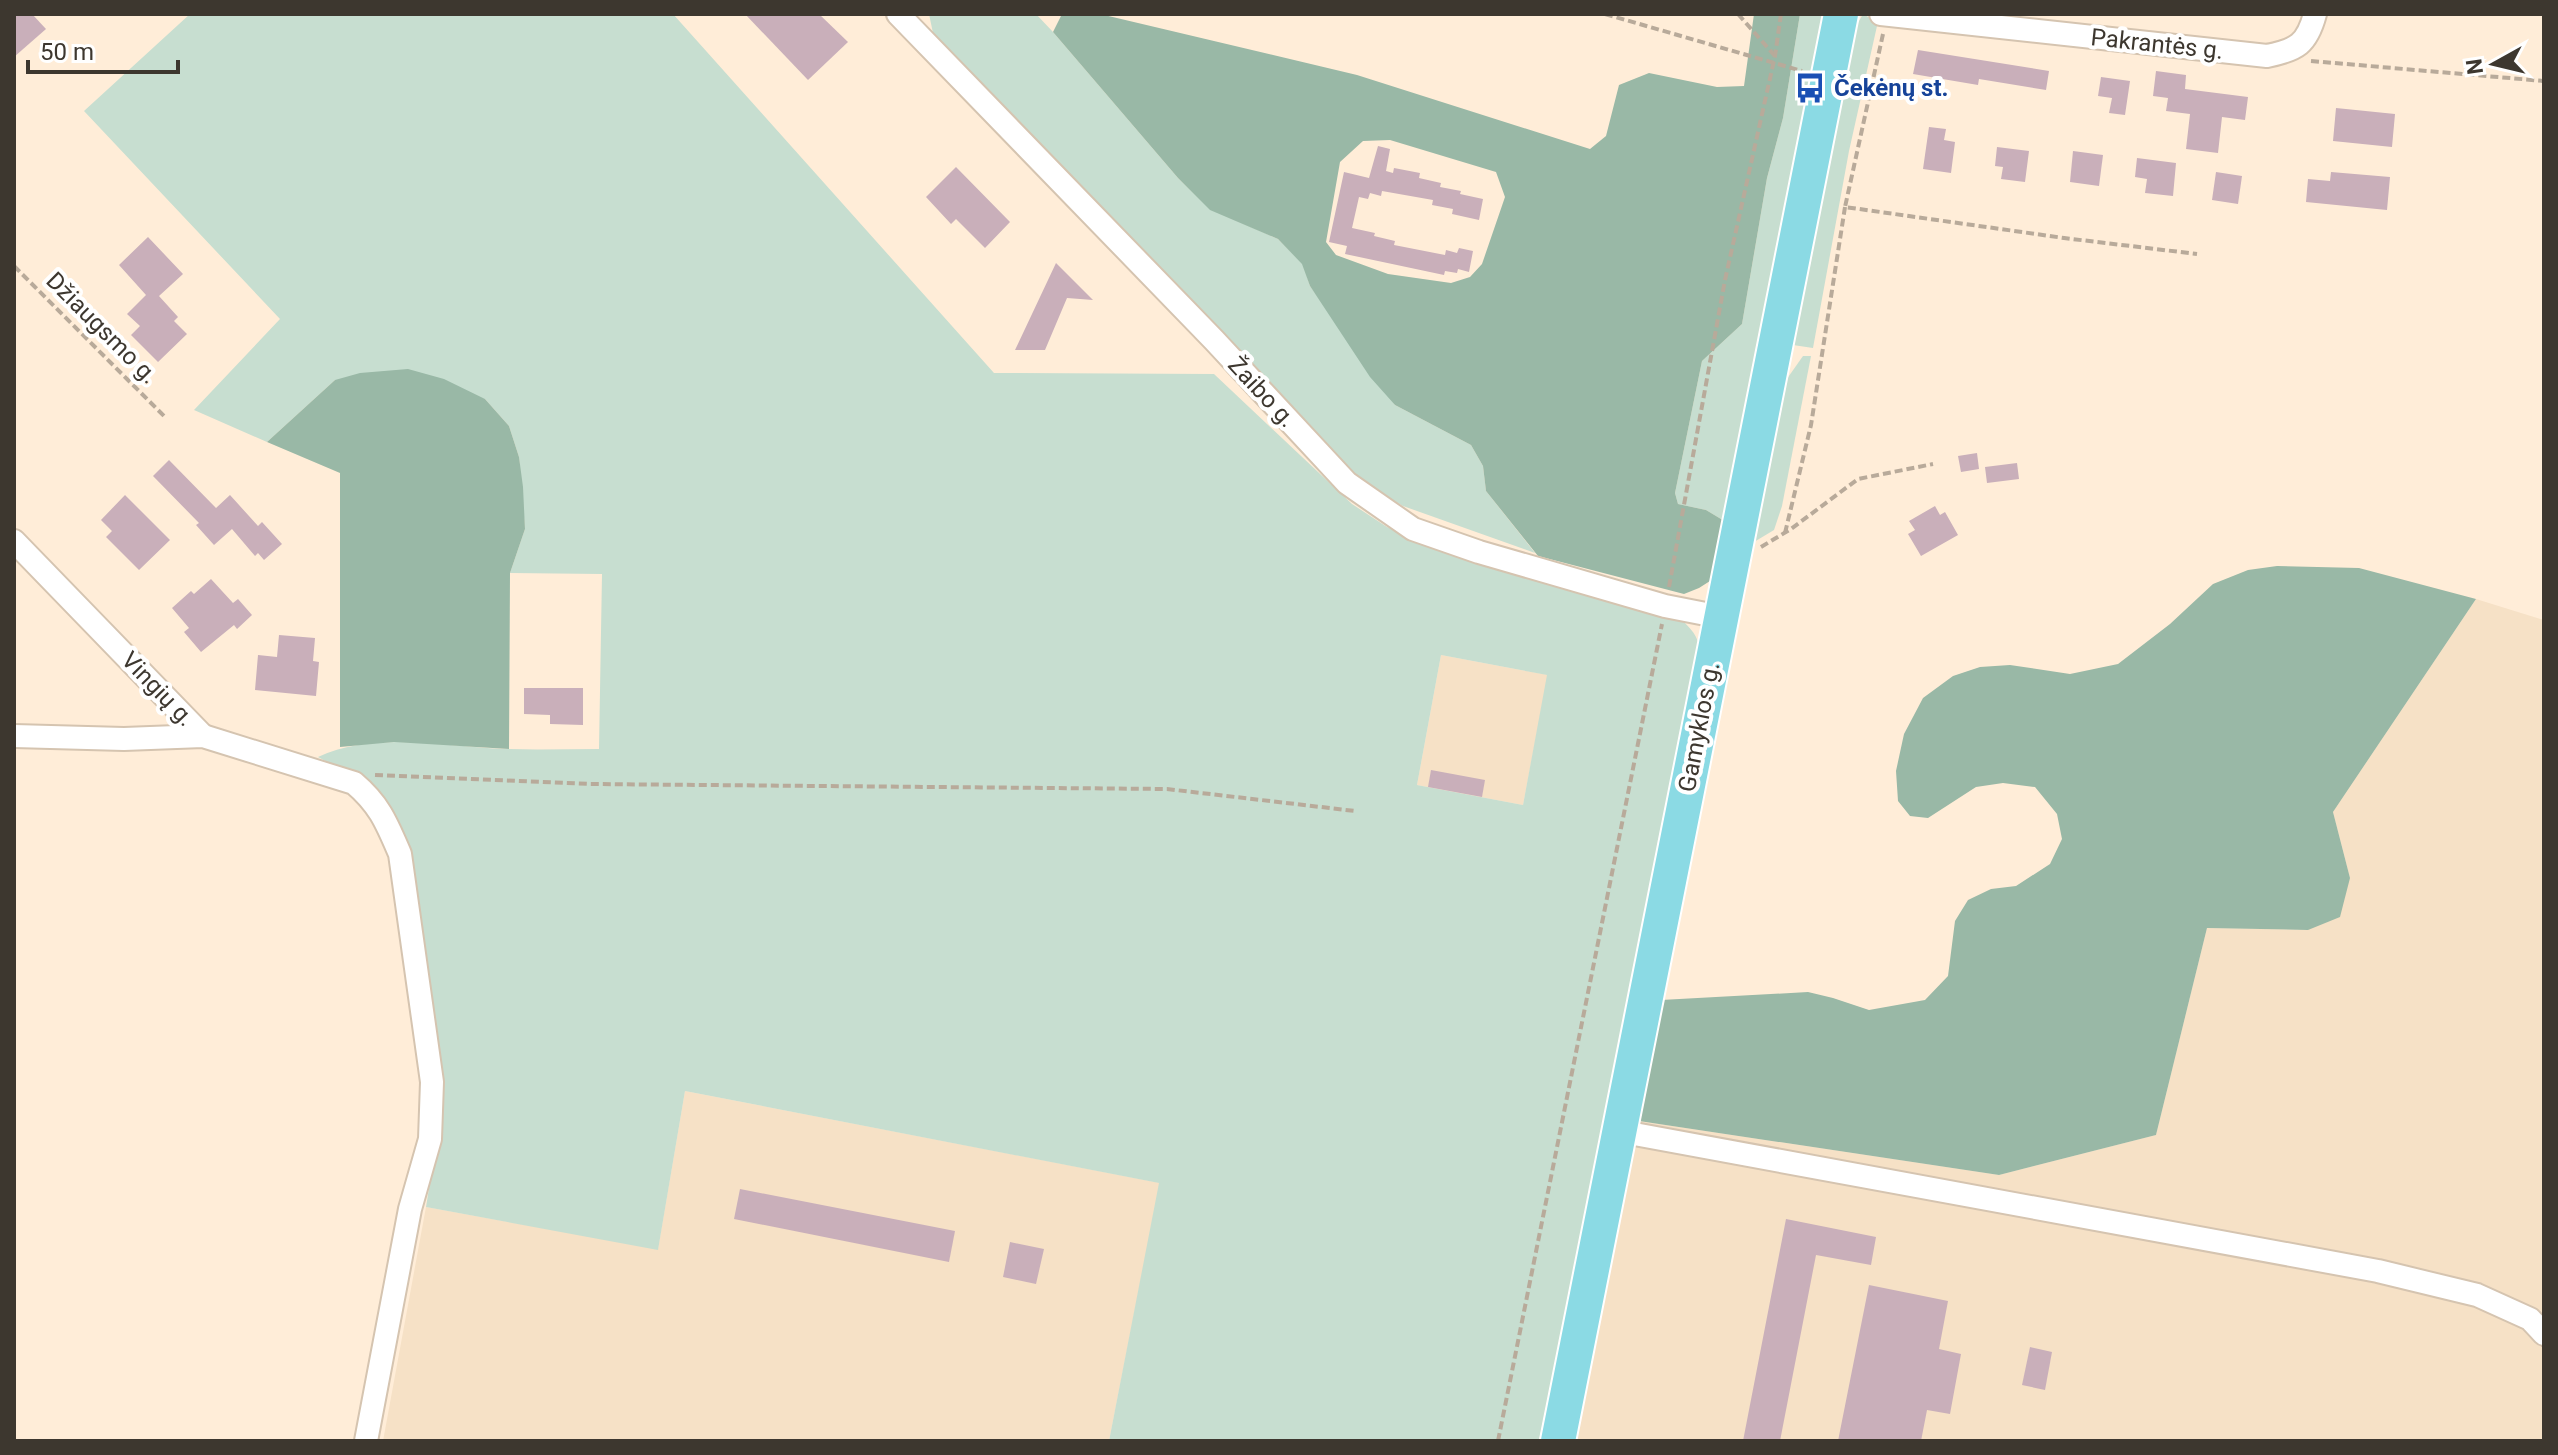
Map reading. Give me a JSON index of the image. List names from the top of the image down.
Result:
{
  "streets": {
    "main road": ["Gamyklos g."],
    "street": ["Pakrantės g.", "Žaibo g.", "Vingių g."],
    "path": ["Džiaugsmo g."]
  },
  "crossings": [
    ["Žaibo g.", "Gamyklos g."]
  ],
  "places": {
    "bus stop": ["Čekėnų st."]
  },
  "scale_bar": "50 m",
  "north": "left"
}
